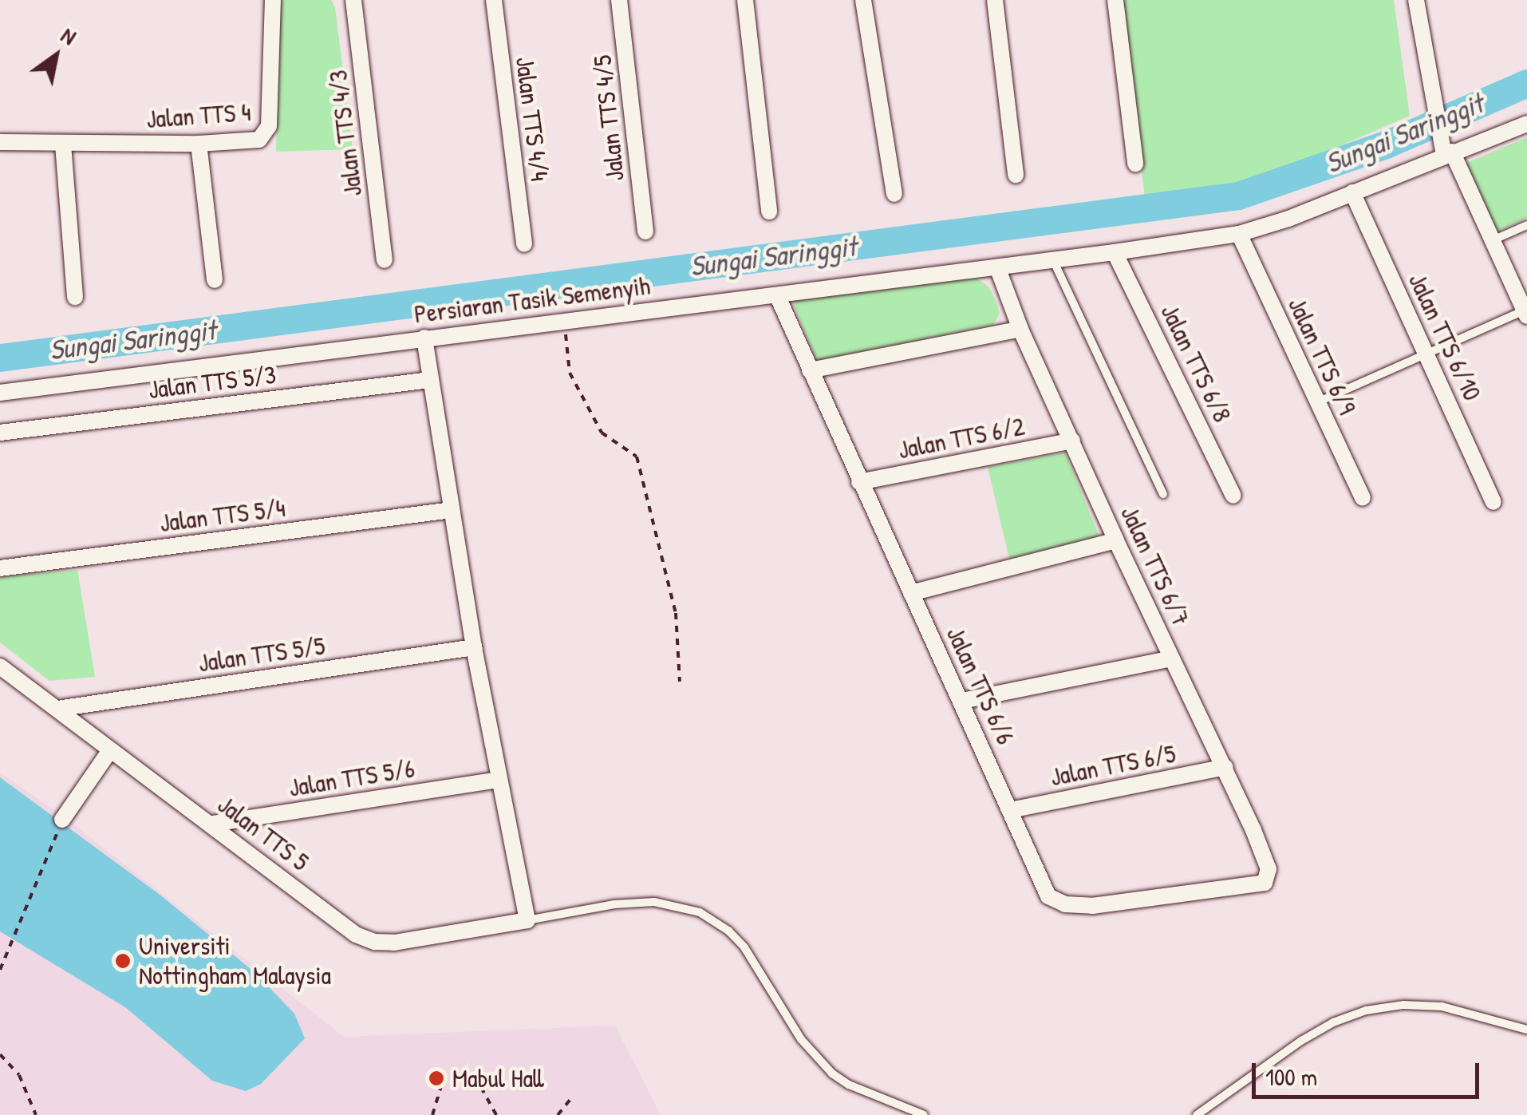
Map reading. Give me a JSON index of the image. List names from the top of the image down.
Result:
{
  "streets": {
    "street": [
      "Jalan TTS 4",
      "Jalan TTS 4/5",
      "Jalan TTS 4/4",
      "Jalan TTS 4/3",
      "Persiaran Tasik Semenyih",
      "Jalan TTS 6/10",
      "Jalan TTS 6/9",
      "Jalan TTS 6/8",
      "Jalan TTS 5/3",
      "Jalan TTS 6/2",
      "Jalan TTS 5/4",
      "Jalan TTS 6/7",
      "Jalan TTS 5/5",
      "Jalan TTS 6/6",
      "Jalan TTS 6/5",
      "Jalan TTS 5/6",
      "Jalan TTS 5"
    ]
  },
  "crossings": [
    ["Persiaran Tasik Semenyih", "Jalan TTS 6/10"],
    ["Persiaran Tasik Semenyih", "Jalan TTS 6/9"],
    ["Persiaran Tasik Semenyih", "Jalan TTS 6/8"],
    ["Persiaran Tasik Semenyih", "Jalan TTS 6/7"],
    ["Persiaran Tasik Semenyih", "Jalan TTS 6/6"],
    ["Jalan TTS 6/2", "Jalan TTS 6/7"],
    ["Jalan TTS 6/2", "Jalan TTS 6/6"],
    ["Jalan TTS 6/7", "Jalan TTS 6/6"],
    ["Jalan TTS 6/7", "Jalan TTS 6/5"],
    ["Jalan TTS 5/5", "Jalan TTS 5"],
    ["Jalan TTS 6/6", "Jalan TTS 6/5"],
    ["Jalan TTS 5/6", "Jalan TTS 5"]
  ],
  "water": ["Sungai Saringgit"],
  "places": ["Universiti Nottingham Malaysia", "Mabul Hall"],
  "scale_bar": "100 m",
  "north": "top right"
}
